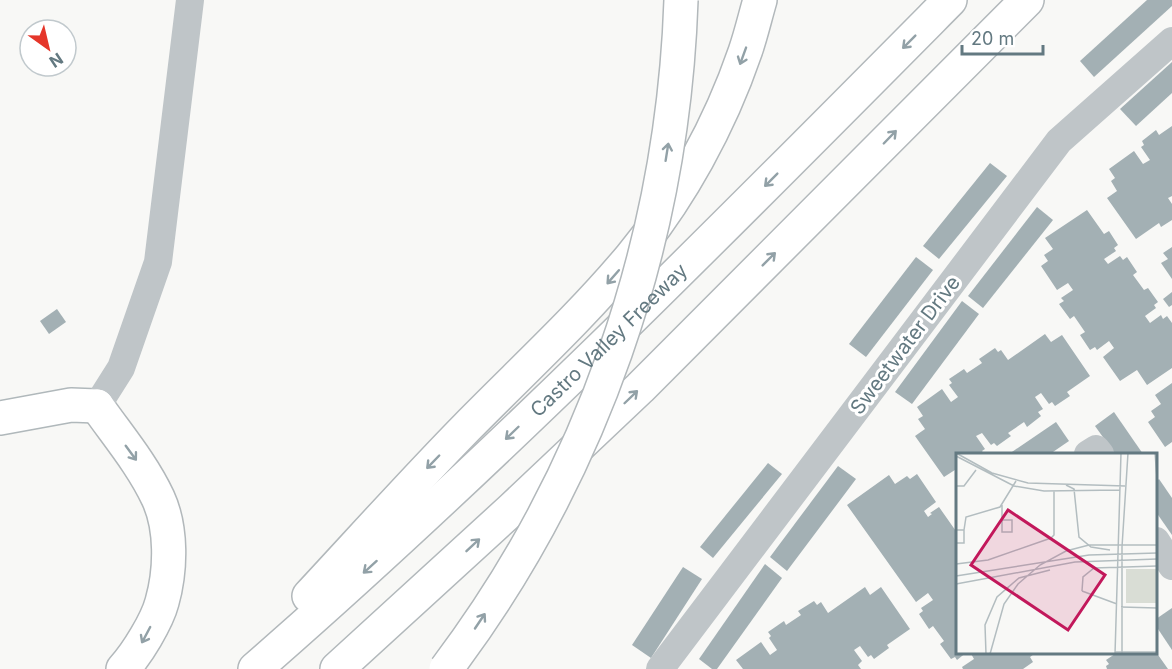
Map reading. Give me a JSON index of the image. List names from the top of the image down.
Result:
{
  "streets": {
    "main road": ["Castro Valley Freeway"],
    "street": ["Sweetwater Drive"]
  },
  "scale_bar": "20 m",
  "north": "bottom right"
}
